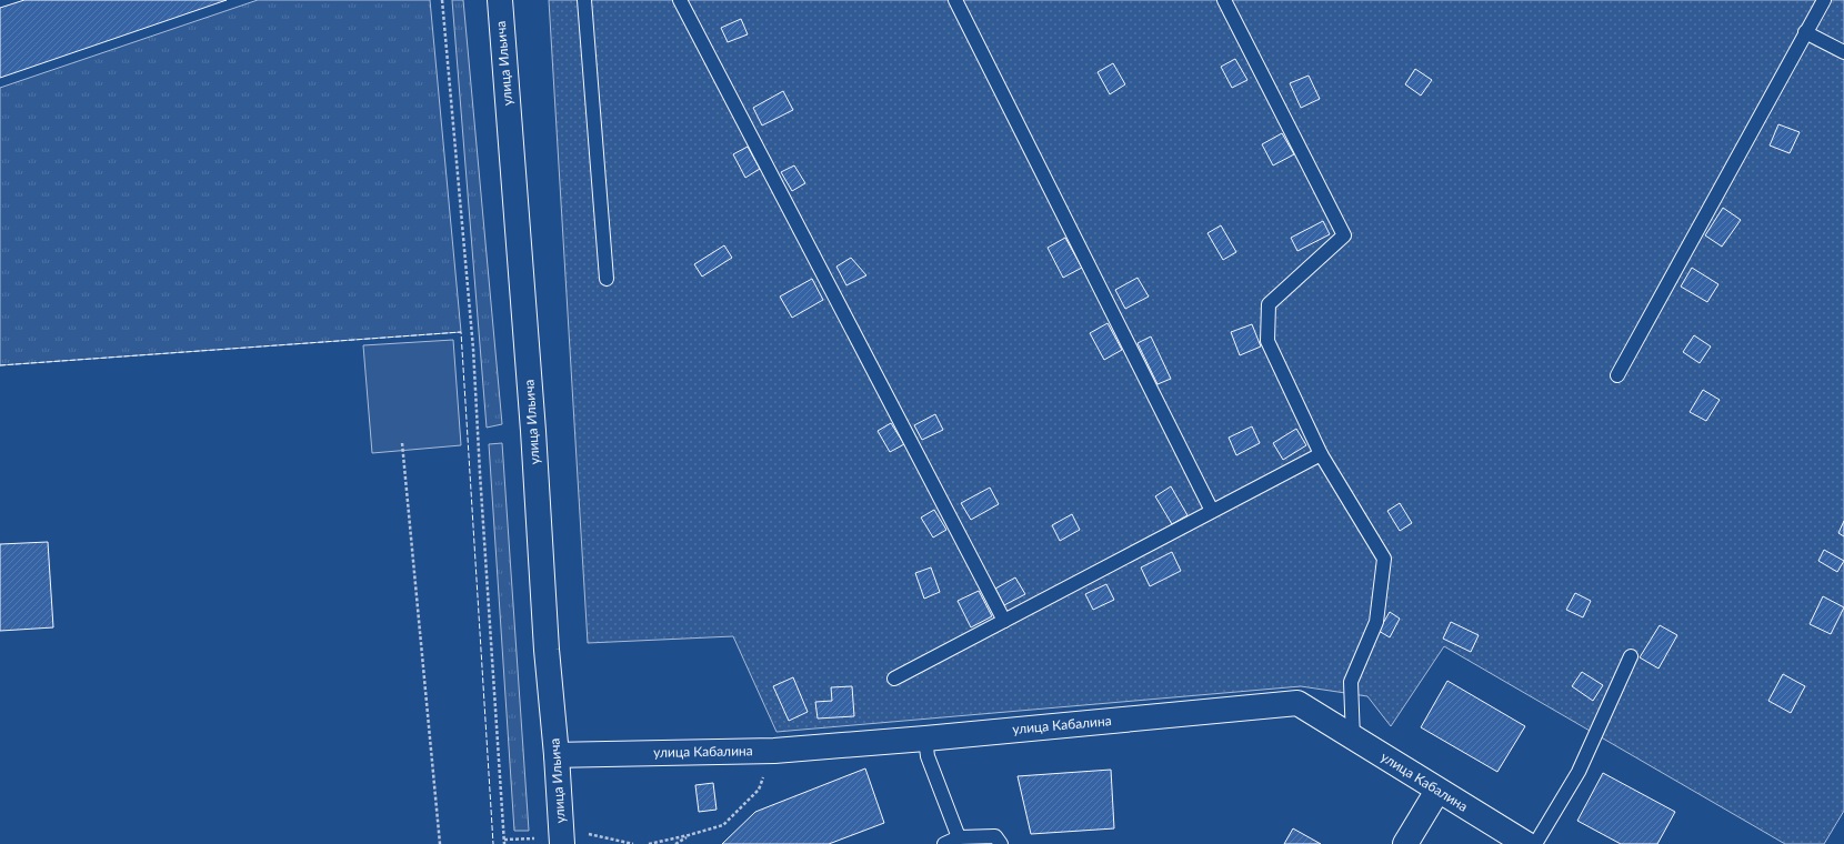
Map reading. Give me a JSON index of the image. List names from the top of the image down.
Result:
{
  "streets": {
    "street": ["улица Ильича", "улица Кабалина"]
  },
  "crossings": [
    ["улица Ильича", "улица Кабалина"]
  ]
}
